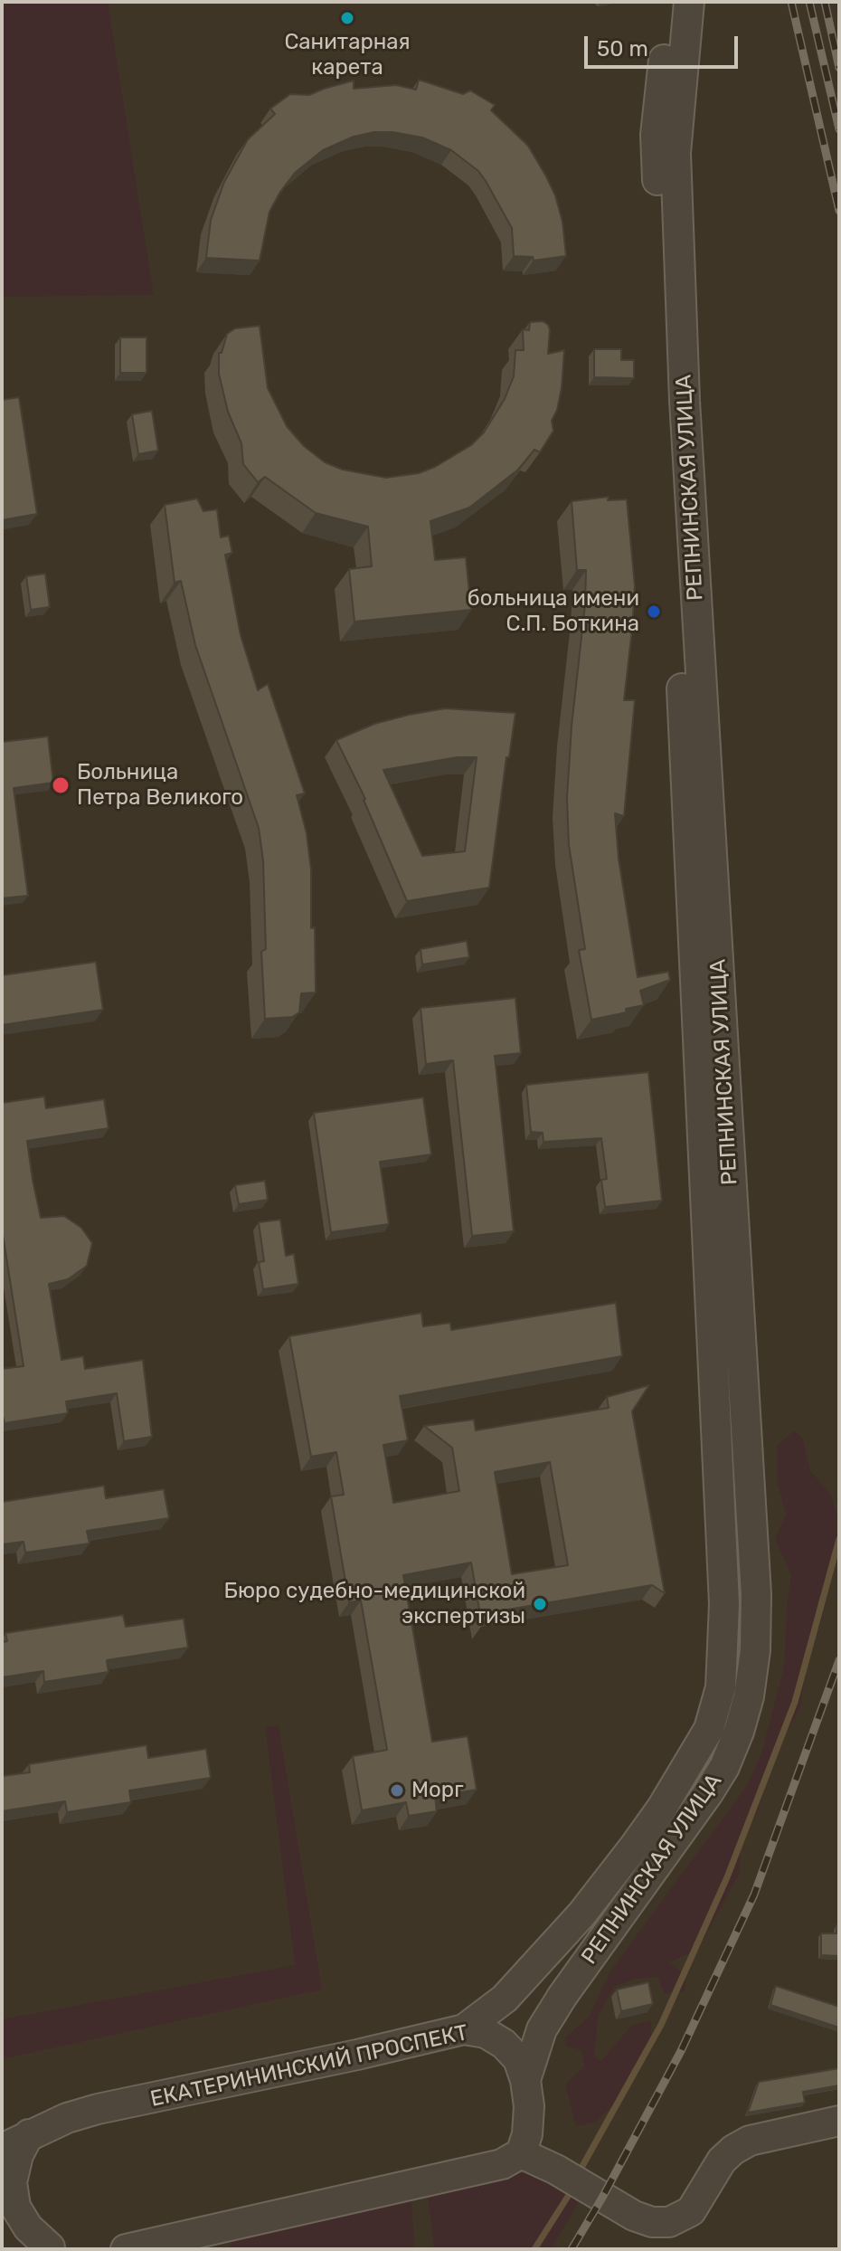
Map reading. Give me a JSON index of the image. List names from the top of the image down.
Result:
{
  "streets": {
    "street": ["РЕПНИНСКАЯ УЛИЦА", "ЕКАТЕРИНИНСКИЙ ПРОСПЕКТ"]
  },
  "crossings": [
    ["РЕПНИНСКАЯ УЛИЦА", "ЕКАТЕРИНИНСКИЙ ПРОСПЕКТ"]
  ],
  "places": [
    "Санитарная карета",
    "больница имени С.П. Боткина",
    "Больница Петра Великого",
    "Бюро судебно-медицинской экспертизы",
    "Морг"
  ],
  "scale_bar": "50 m"
}
